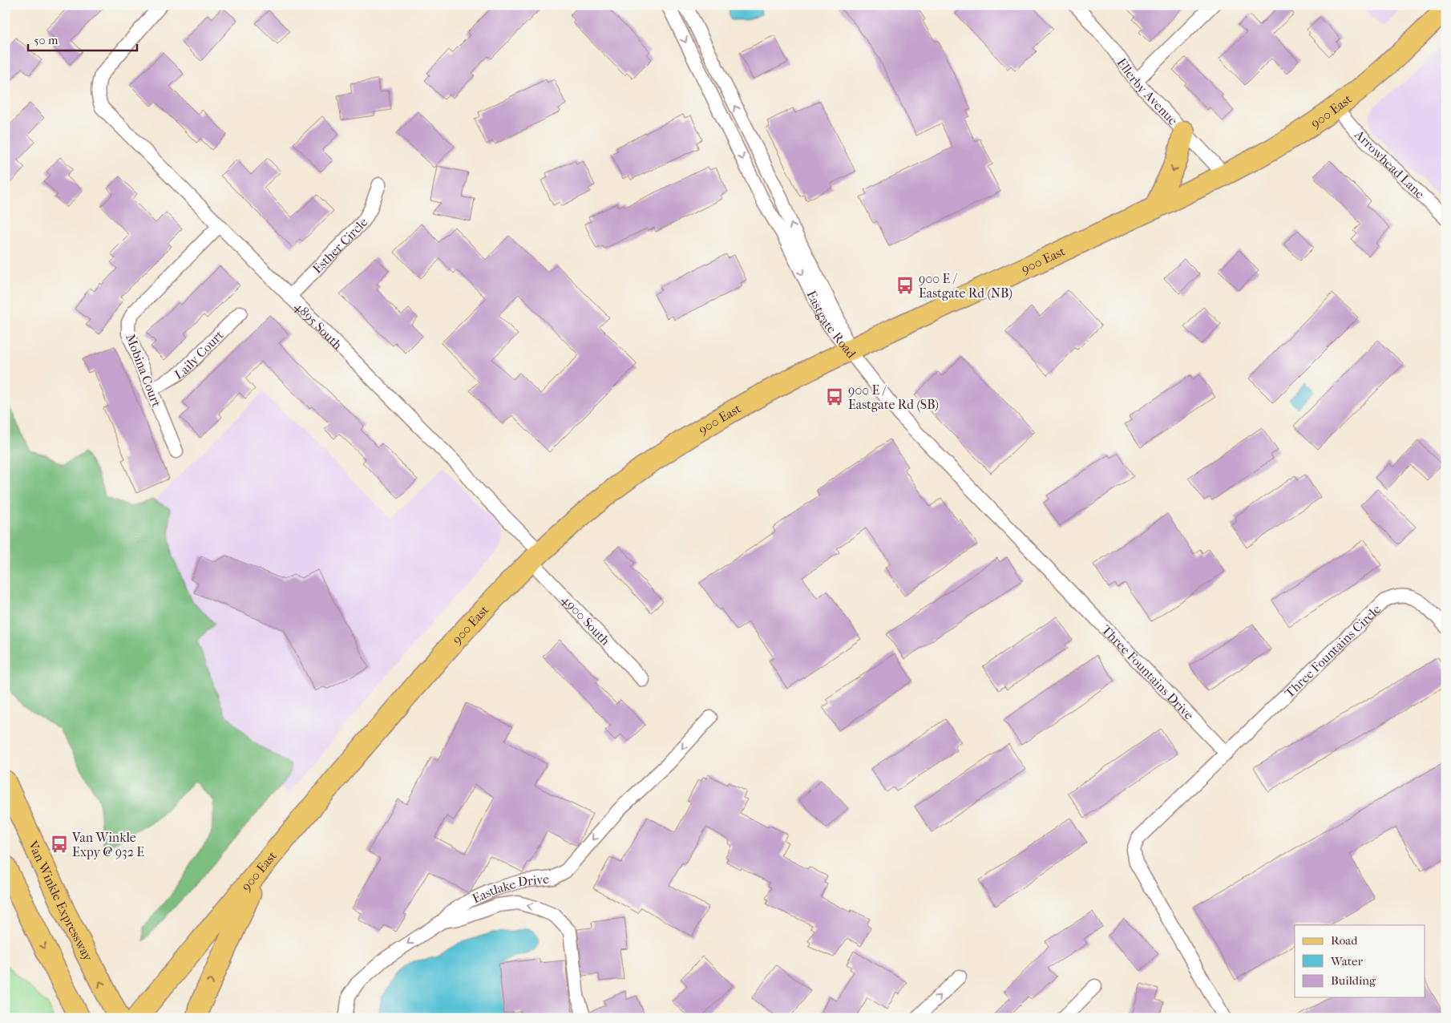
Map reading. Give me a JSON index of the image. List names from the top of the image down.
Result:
{
  "streets": {
    "main road": ["900 East", "Van Winkle Expressway"],
    "street": [
      "Ellerby Avenue",
      "Arrowhead Lane",
      "Esther Circle",
      "Eastgate Road",
      "4895 South",
      "Laily Court",
      "Mobina Court",
      "4900 South",
      "Three Fountains Circle",
      "Three Fountains Drive",
      "Eastlake Drive"
    ]
  },
  "crossings": [
    ["Ellerby Avenue", "900 East"],
    ["900 East", "Arrowhead Lane"],
    ["900 East", "Eastgate Road"],
    ["900 East", "4895 South"],
    ["900 East", "4900 South"],
    ["900 East", "Three Fountains Drive"],
    ["Esther Circle", "4895 South"],
    ["Eastgate Road", "Three Fountains Drive"],
    ["4895 South", "Mobina Court"],
    ["4895 South", "4900 South"],
    ["Laily Court", "Mobina Court"],
    ["Three Fountains Circle", "Three Fountains Drive"]
  ],
  "one_way": ["Eastlake Drive"],
  "places": {
    "bus stop": ["900 E / Eastgate Rd (NB)", "900 E / Eastgate Rd (SB)", "Van Winkle Expy @ 932 E"]
  },
  "legend": ["Road", "Water", "Building"],
  "scale_bar": "50 m"
}
